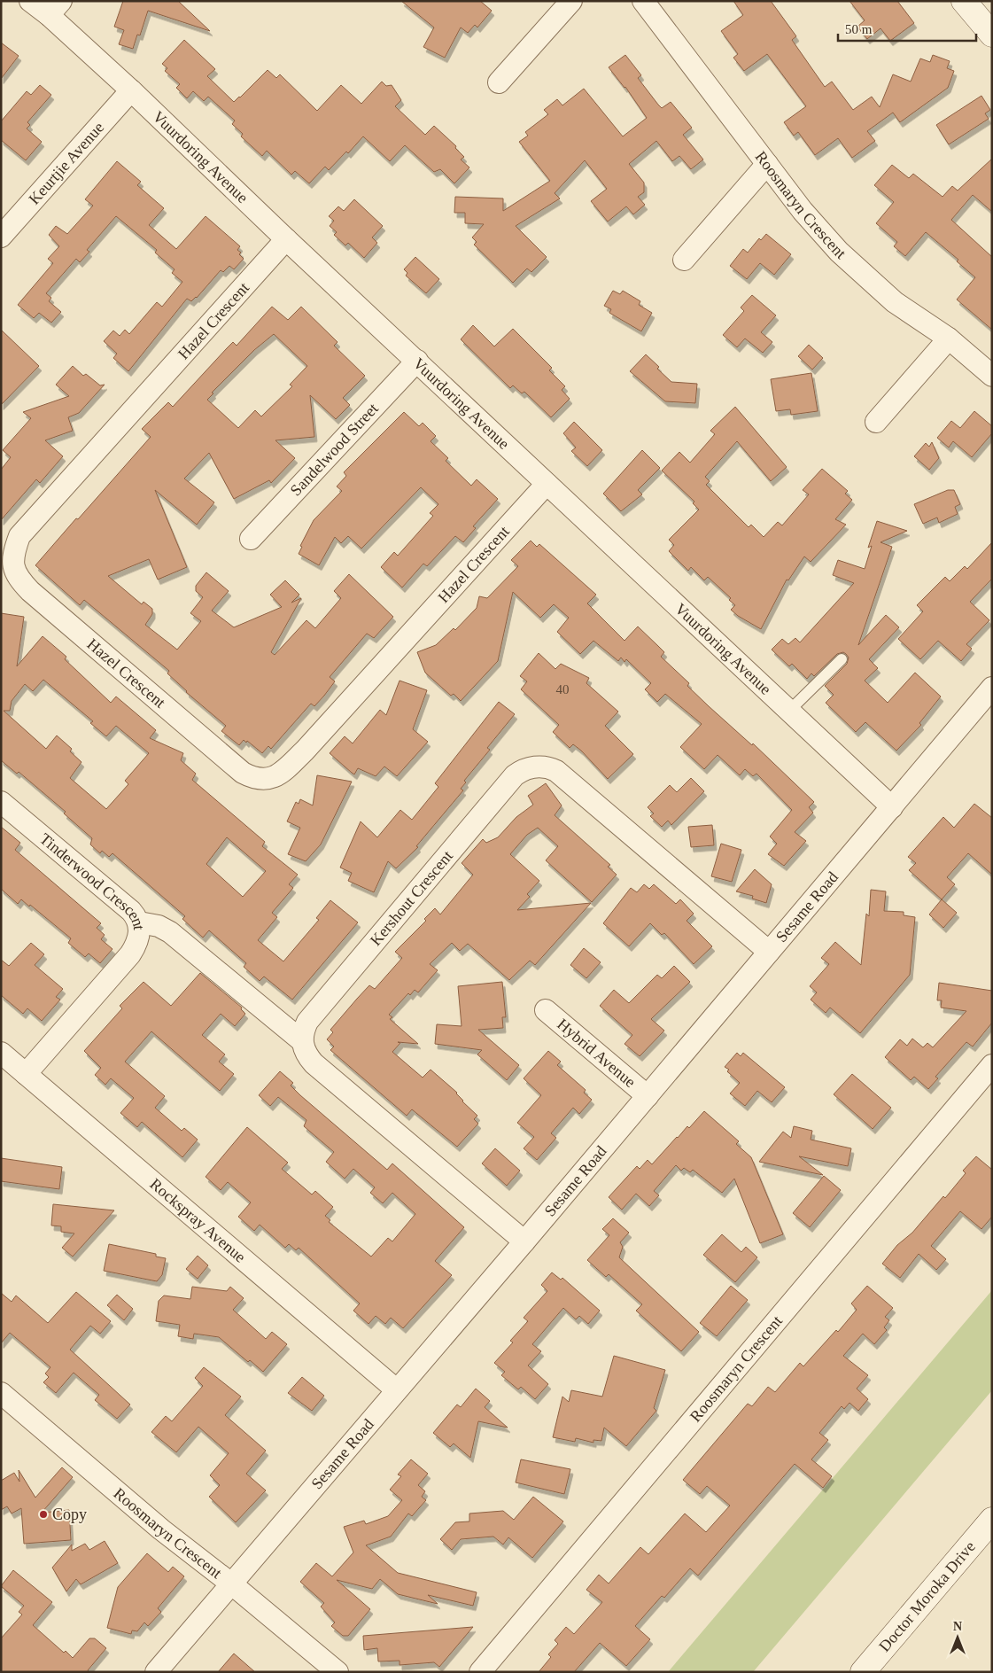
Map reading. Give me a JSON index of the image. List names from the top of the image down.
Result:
{
  "streets": {
    "main road": ["Doctor Moroka Drive"],
    "street": [
      "Vuurdoring Avenue",
      "Keurtjie Avenue",
      "Roosmaryn Crescent",
      "Hazel Crescent",
      "Sandelwood Street",
      "Tinderwood Crescent",
      "Kershout Crescent",
      "Sesame Road",
      "Hybrid Avenue",
      "Rockspray Avenue"
    ]
  },
  "crossings": [
    ["Vuurdoring Avenue", "Keurtjie Avenue"],
    ["Vuurdoring Avenue", "Hazel Crescent"],
    ["Vuurdoring Avenue", "Sandelwood Street"],
    ["Vuurdoring Avenue", "Sesame Road"],
    ["Roosmaryn Crescent", "Sesame Road"],
    ["Tinderwood Crescent", "Rockspray Avenue"],
    ["Kershout Crescent", "Sesame Road"],
    ["Sesame Road", "Hybrid Avenue"],
    ["Sesame Road", "Rockspray Avenue"]
  ],
  "places": ["Copy"],
  "house_numbers": ["40"],
  "scale_bar": "50 m",
  "north": "top"
}
